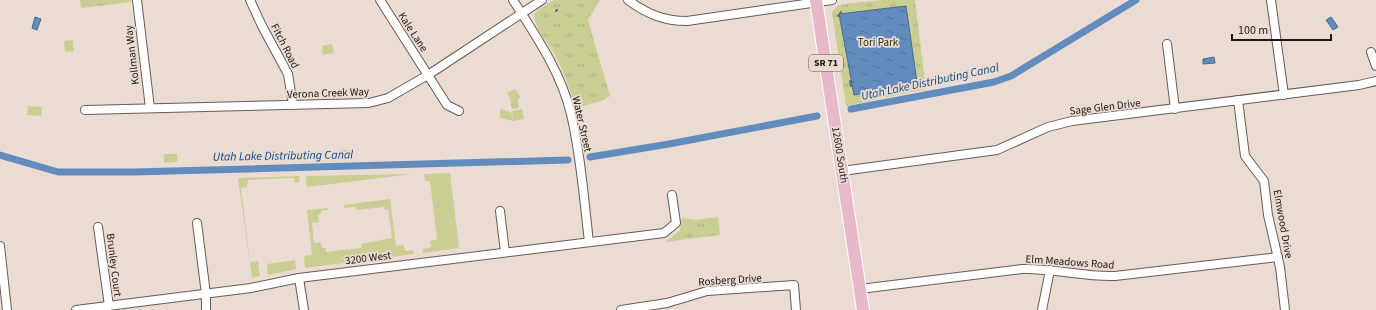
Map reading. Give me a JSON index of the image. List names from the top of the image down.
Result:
{
  "streets": {
    "main road": ["SR 71", "12600 South"],
    "street": [
      "Kale Lane",
      "Fitch Road",
      "Kollman Way",
      "Verona Creek Way",
      "Sage Glen Drive",
      "Water Street",
      "Elmwood Drive",
      "3200 West",
      "Elm Meadows Road",
      "Brunley Court",
      "Rosberg Drive"
    ]
  },
  "crossings": [
    ["Kale Lane", "Verona Creek Way"],
    ["Fitch Road", "Verona Creek Way"],
    ["Kollman Way", "Verona Creek Way"],
    ["Verona Creek Way", "Water Street"],
    ["Sage Glen Drive", "12600 South"],
    ["Sage Glen Drive", "Elmwood Drive"],
    ["Water Street", "3200 West"],
    ["12600 South", "Elm Meadows Road"],
    ["Elmwood Drive", "Elm Meadows Road"],
    ["3200 West", "Brunley Court"]
  ],
  "water": ["Utah Lake Distributing Canal"],
  "parks": ["Tori Park"],
  "scale_bar": "100 m"
}
